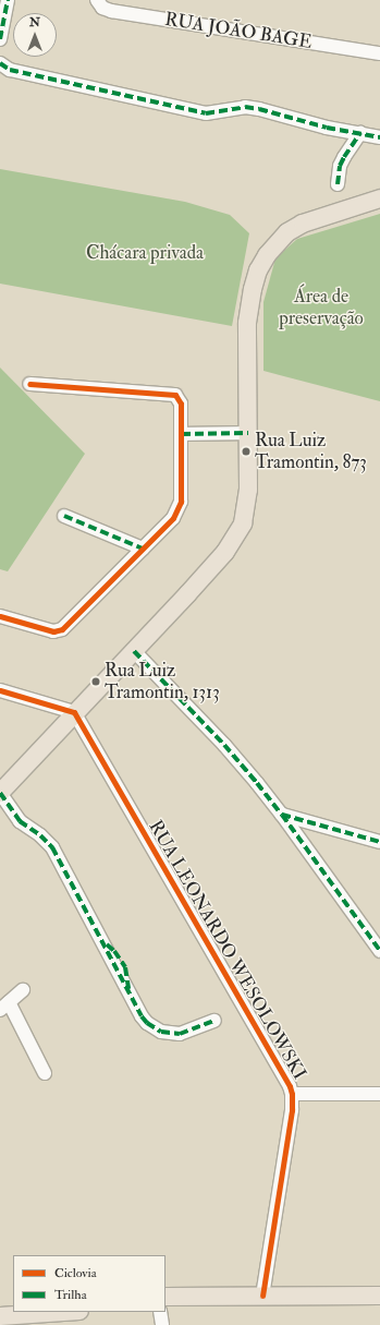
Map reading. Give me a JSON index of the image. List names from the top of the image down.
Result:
{
  "streets": {
    "street": ["RUA JOÃO BAGE", "RUA LEONARDO WESOLOWSKI"]
  },
  "parks": ["Chácara privada", "Área de preservação"],
  "places": ["Rua Luiz Tramontin, 873", "Rua Luiz Tramontin, 1313"],
  "legend": ["Ciclovia", "Trilha"],
  "north": "top"
}
